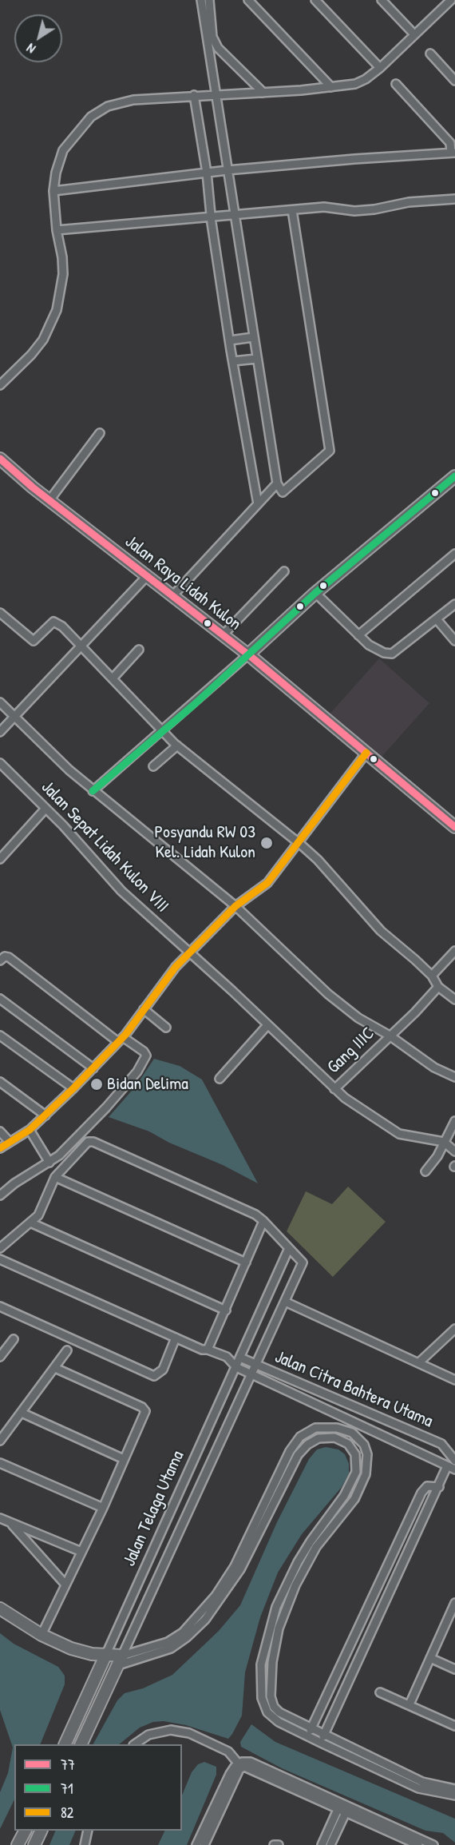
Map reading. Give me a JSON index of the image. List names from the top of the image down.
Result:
{
  "streets": {
    "main road": ["Jalan Raya Lidah Kulon"],
    "street": [
      "Jalan Sepat Lidah Kulon VIII",
      "Gang IIIC",
      "Jalan Citra Bahtera Utama",
      "Jalan Telaga Utama"
    ]
  },
  "crossings": [
    ["Jalan Sepat Lidah Kulon VIII", "Gang IIIC"],
    ["Jalan Citra Bahtera Utama", "Jalan Telaga Utama"]
  ],
  "places": ["Posyandu RW 03 Kel. Lidah Kulon", "Bidan Delima"],
  "lines": ["transit line 77", "transit line 71", "transit line 82"],
  "legend": ["77", "71", "82"],
  "north": "bottom left"
}
